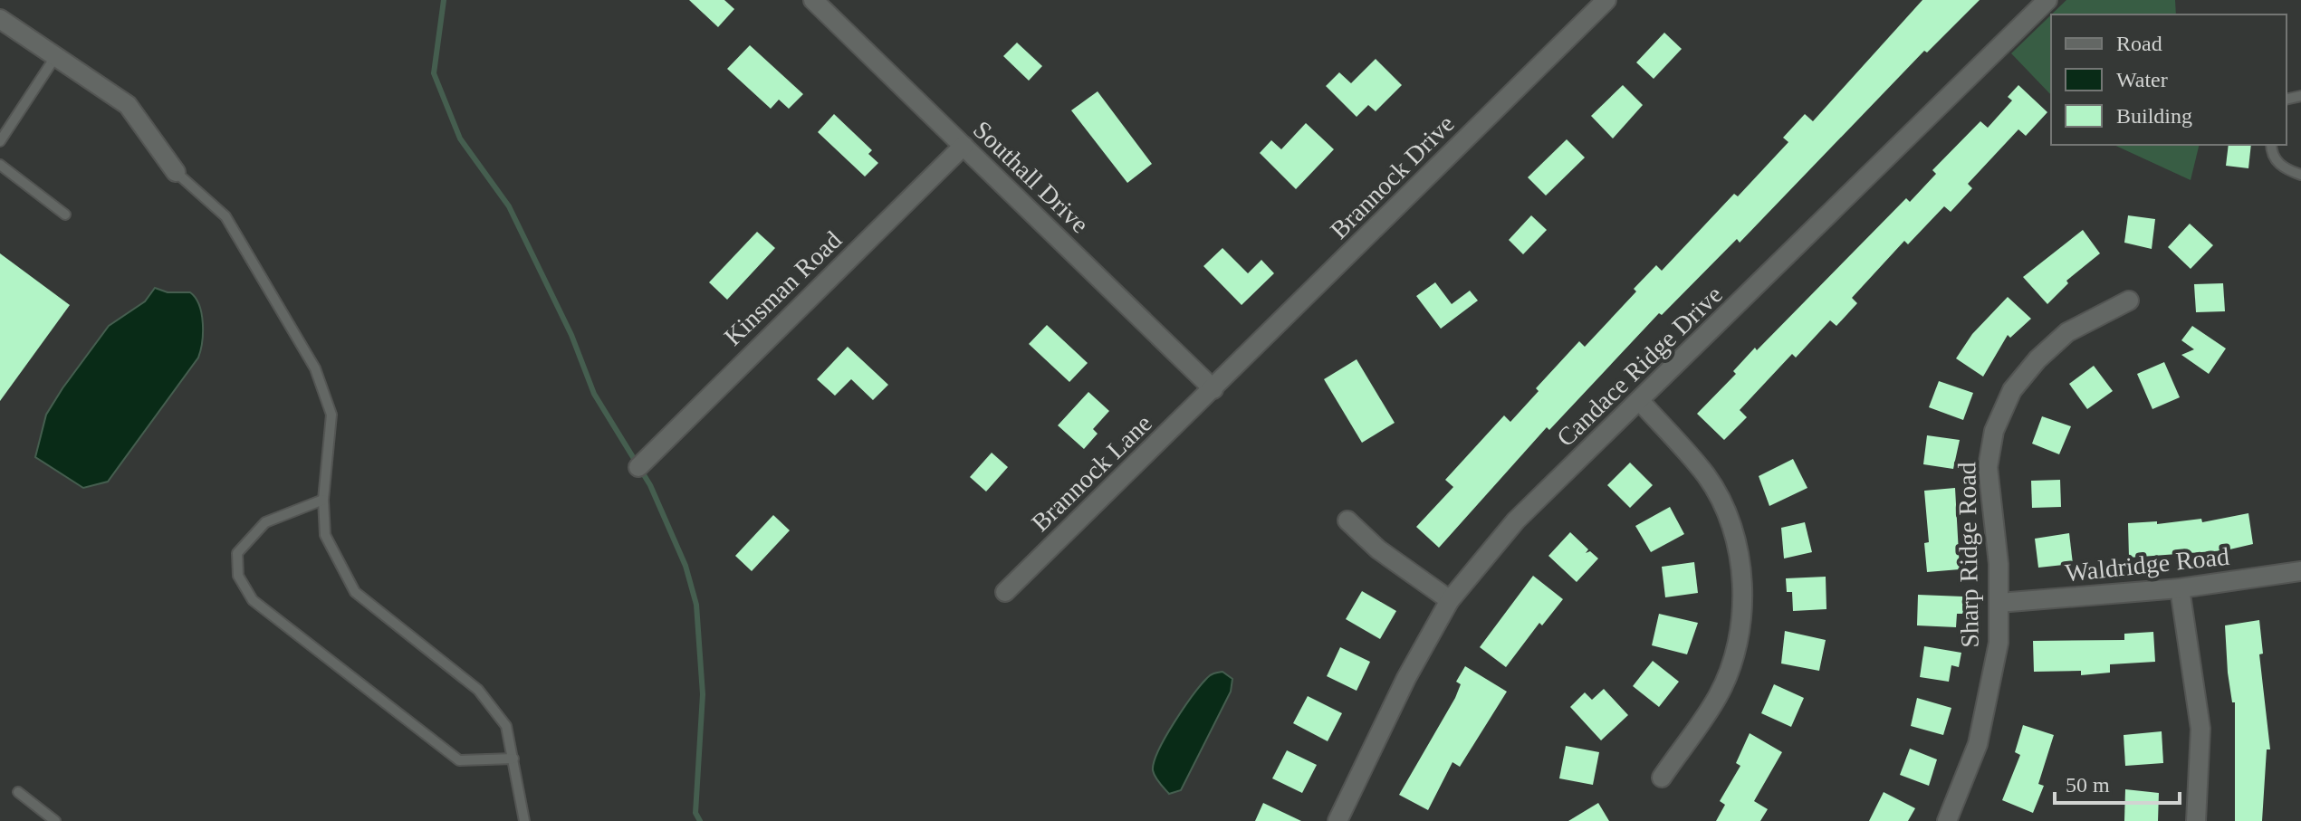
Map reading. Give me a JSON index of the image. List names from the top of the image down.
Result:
{
  "streets": {
    "street": [
      "Southall Drive",
      "Brannock Drive",
      "Kinsman Road",
      "Candace Ridge Drive",
      "Brannock Lane",
      "Sharp Ridge Road",
      "Waldridge Road"
    ]
  },
  "crossings": [
    ["Southall Drive", "Brannock Drive"],
    ["Southall Drive", "Kinsman Road"],
    ["Southall Drive", "Brannock Lane"],
    ["Brannock Drive", "Brannock Lane"],
    ["Sharp Ridge Road", "Waldridge Road"]
  ],
  "legend": ["Road", "Water", "Building"],
  "scale_bar": "50 m"
}
